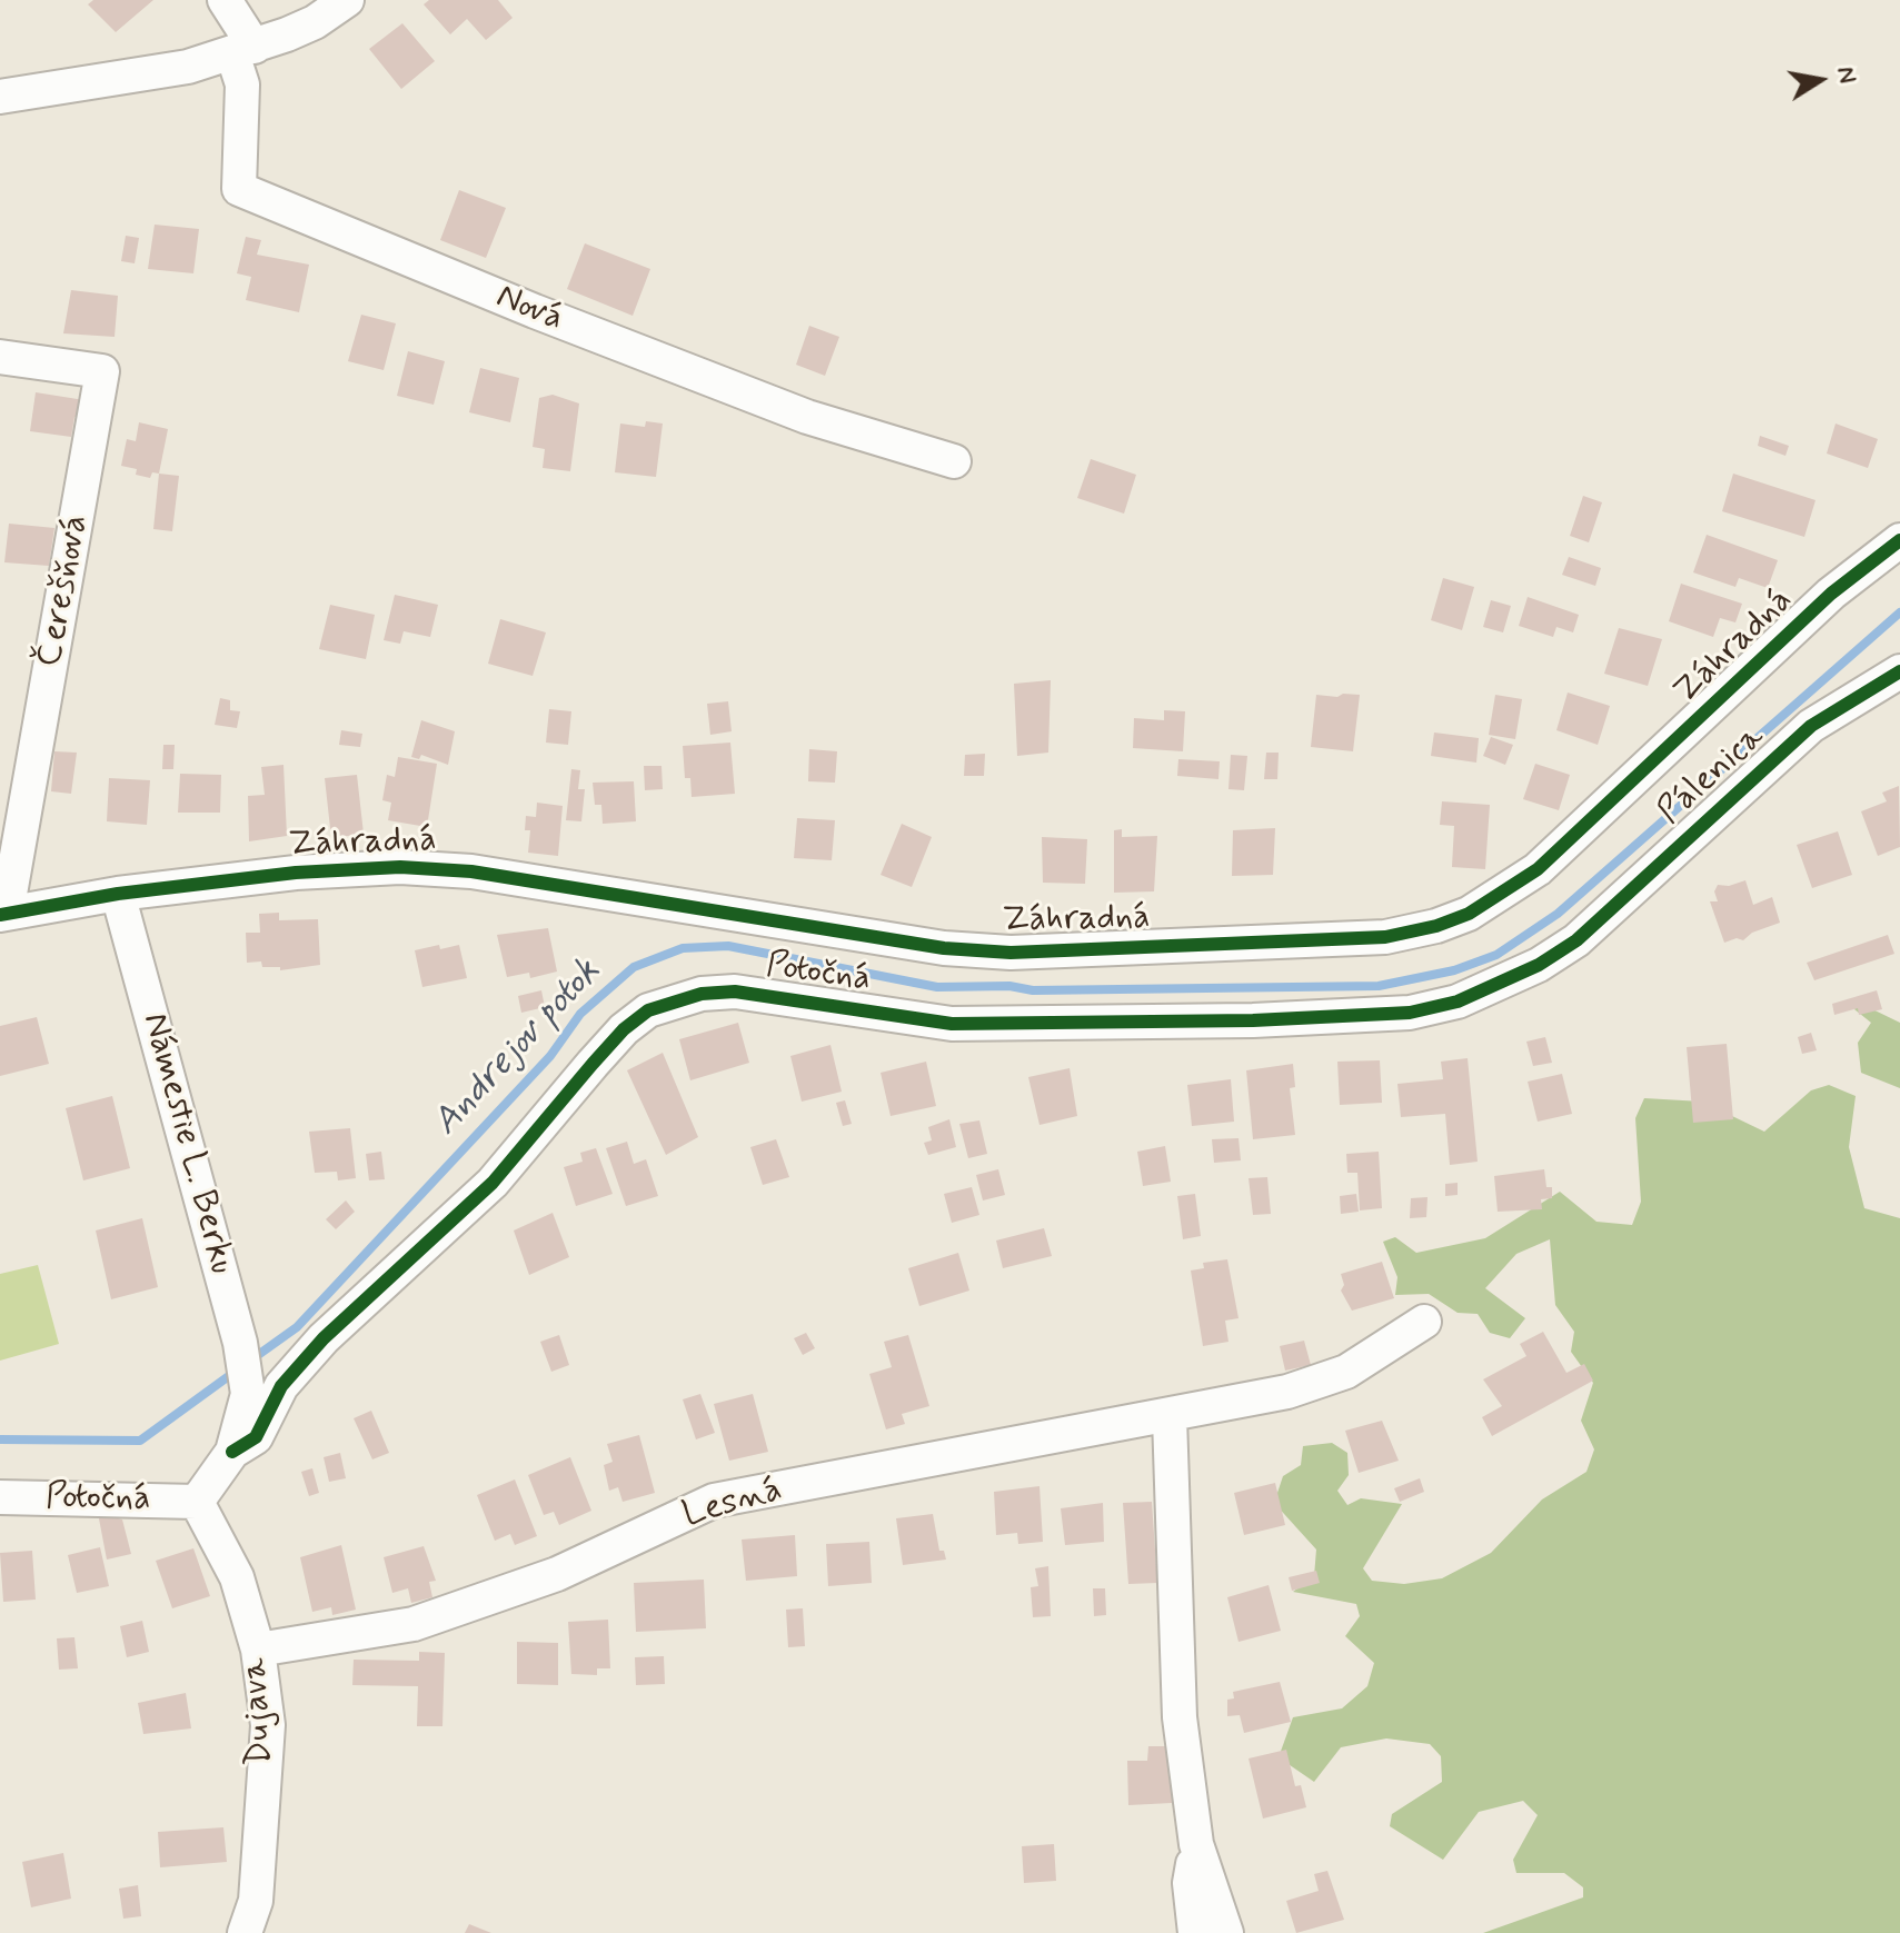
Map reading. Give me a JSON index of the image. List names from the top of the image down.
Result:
{
  "streets": {
    "street": [
      "Nová",
      "Čerešňová",
      "Záhradná",
      "Pálenica",
      "Potočná",
      "Námestie L. Berku",
      "Lesná",
      "Dujava"
    ]
  },
  "crossings": [
    ["Záhradná", "Námestie L. Berku"],
    ["Pálenica", "Potočná"],
    ["Potočná", "Námestie L. Berku"],
    ["Potočná", "Dujava"],
    ["Námestie L. Berku", "Dujava"],
    ["Lesná", "Dujava"]
  ],
  "water": ["Andrejov potok"],
  "north": "right"
}
